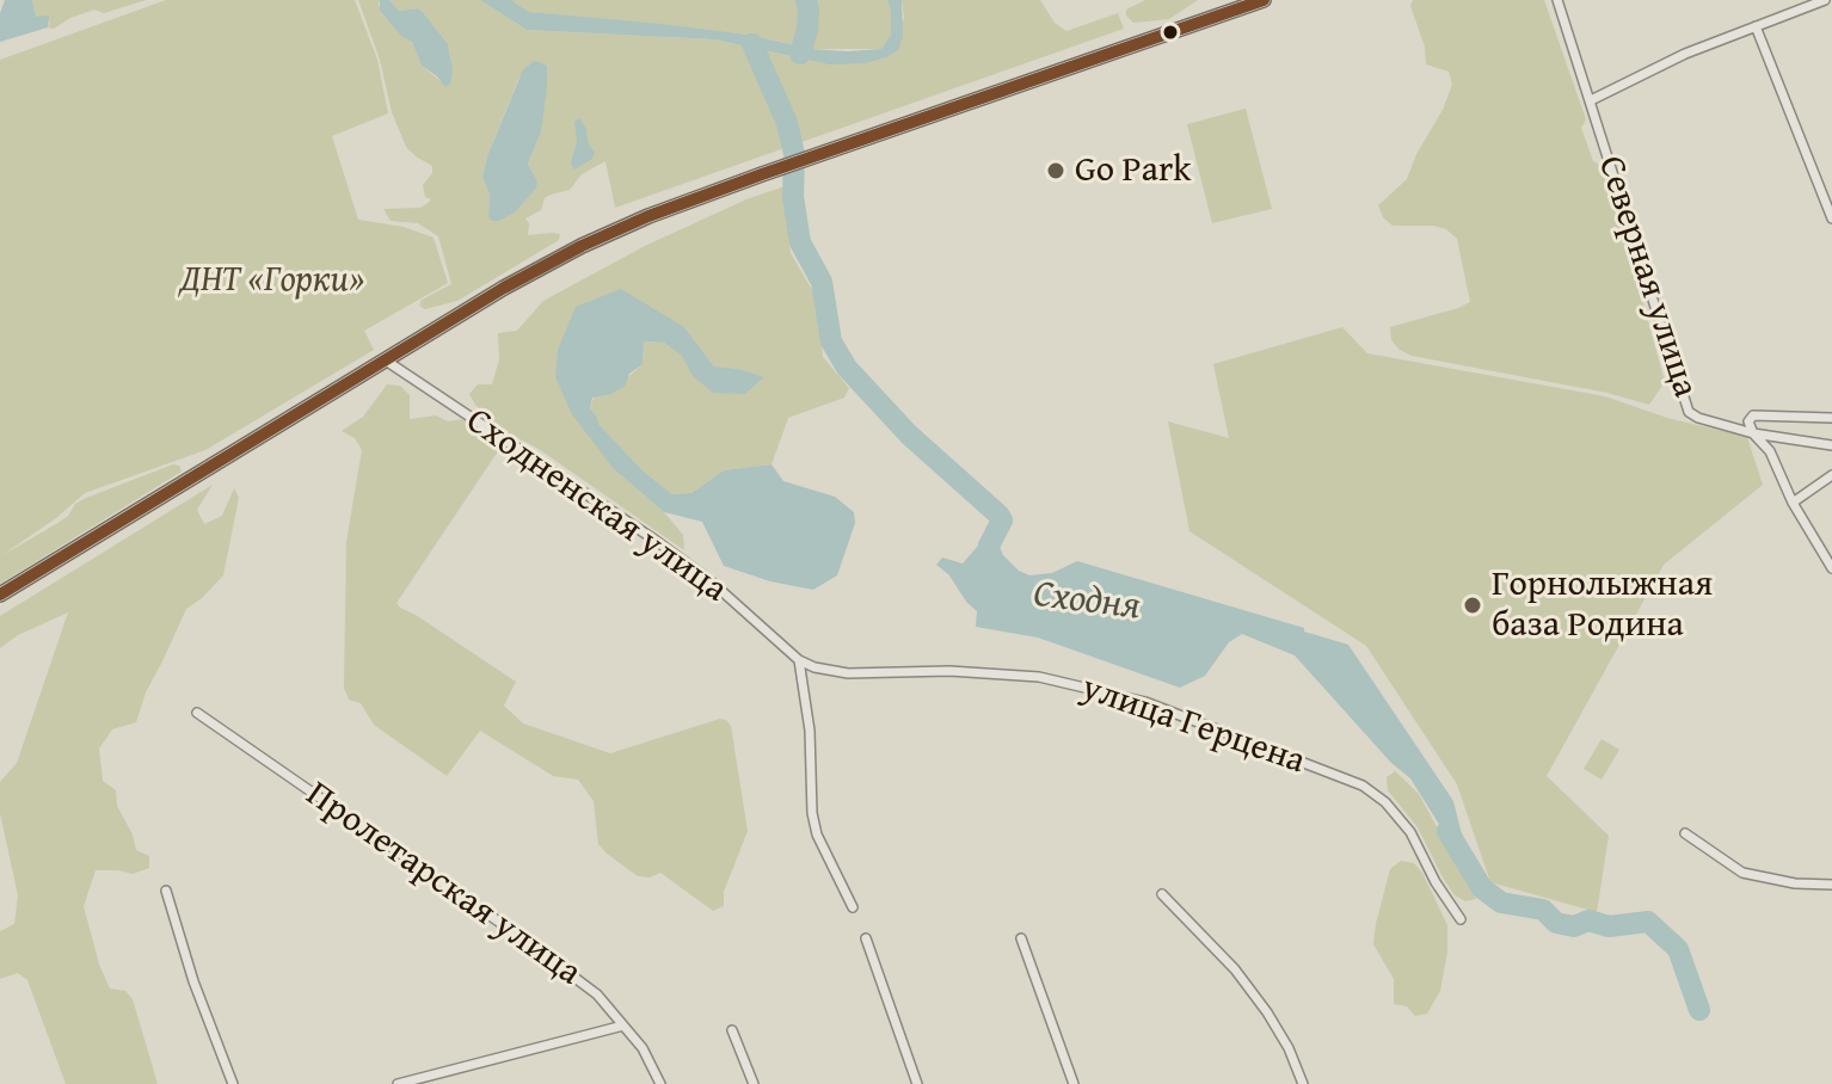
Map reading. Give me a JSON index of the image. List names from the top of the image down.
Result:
{
  "streets": {
    "street": [
      "Северная улица",
      "Сходненская улица",
      "улица Герцена",
      "Пролетарская улица"
    ]
  },
  "crossings": [
    ["Сходненская улица", "улица Герцена"]
  ],
  "water": ["Сходня"],
  "parks": ["ДНТ «Горки»"],
  "places": ["Go Park", "Горнолыжная база Родина"]
}
